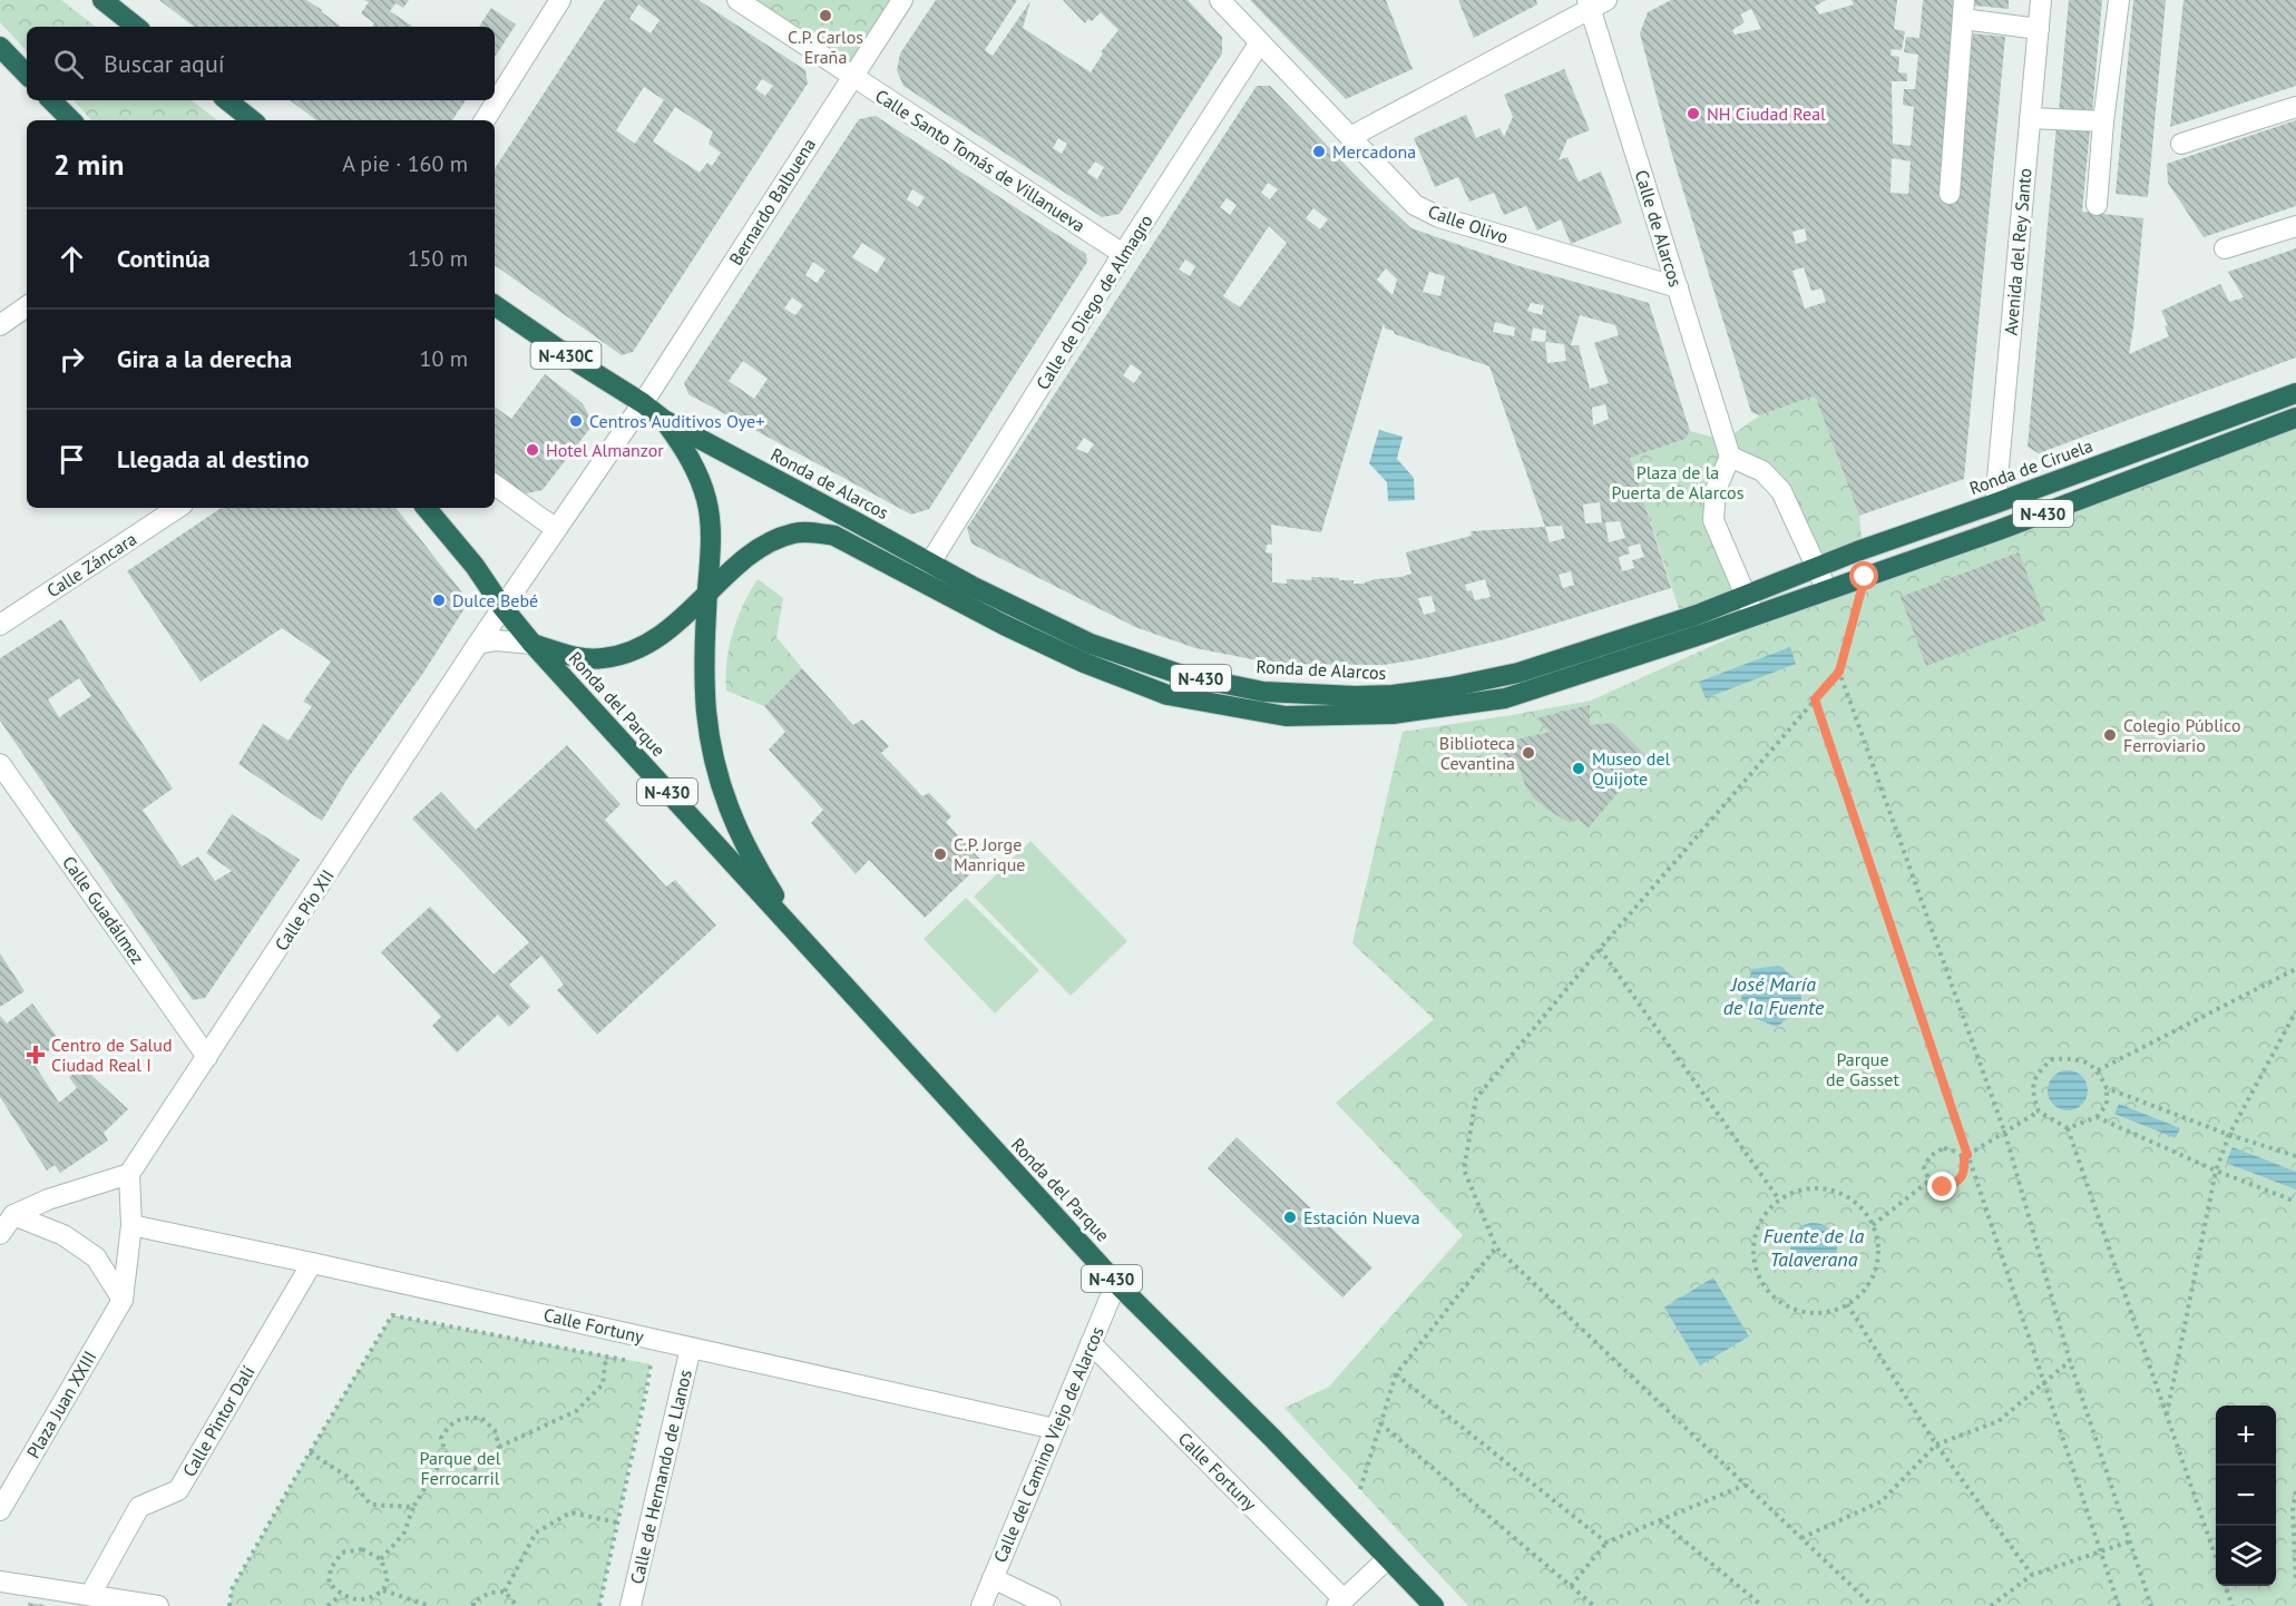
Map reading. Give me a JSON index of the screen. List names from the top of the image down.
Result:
{
  "streets": {
    "highway": [
      "N-430C",
      "Ronda de Ciruela",
      "Ronda de Alarcos",
      "N-430",
      "Ronda del Parque"
    ],
    "street": [
      "Calle Santo Tomás de Villanueva",
      "Bernardo Balbuena",
      "Calle Olivo",
      "Calle de Alarcos",
      "Avenida del Rey Santo",
      "Calle de Diego de Almagro",
      "Calle Záncara",
      "Calle Guadálmez",
      "Calle Pío XII",
      "Calle Fortuny",
      "Plaza Juan XXIII",
      "Calle Pintor Dalí",
      "Calle del Camino Viejo de Alarcos",
      "Calle de Hernando de Llanos"
    ]
  },
  "crossings": [
    ["Calle Santo Tomás de Villanueva", "Bernardo Balbuena"],
    ["Calle Santo Tomás de Villanueva", "Calle de Diego de Almagro"],
    ["Bernardo Balbuena", "N-430C"],
    ["Bernardo Balbuena", "Calle Pío XII"],
    ["Calle Olivo", "Calle de Alarcos"],
    ["Calle Olivo", "Calle de Diego de Almagro"],
    ["Avenida del Rey Santo", "Ronda de Ciruela"],
    ["Calle de Diego de Almagro", "Ronda de Alarcos"],
    ["Calle de Diego de Almagro", "N-430"],
    ["Calle de Diego de Almagro", "Ronda del Parque"],
    ["Ronda de Ciruela", "Ronda de Alarcos"],
    ["Ronda de Alarcos", "Ronda del Parque"],
    ["N-430", "Ronda del Parque"],
    ["Ronda del Parque", "Calle del Camino Viejo de Alarcos"],
    ["Calle Guadálmez", "Calle Pío XII"],
    ["Calle Pío XII", "Plaza Juan XXIII"],
    ["Calle Fortuny", "Plaza Juan XXIII"],
    ["Calle Fortuny", "Calle Pintor Dalí"],
    ["Calle Fortuny", "Calle del Camino Viejo de Alarcos"],
    ["Calle Fortuny", "Calle de Hernando de Llanos"]
  ],
  "water": ["José María de la Fuente", "Fuente de la Talaverana"],
  "parks": ["Plaza de la Puerta de Alarcos", "Parque de Gasset", "Parque del Ferrocarril"],
  "places": {
    "other": [
      "C.P. Carlos Eraña",
      "NH Ciudad Real",
      "Mercadona",
      "Centros Auditivos Oye+",
      "Hotel Almanzor",
      "Dulce Bebé",
      "Colegio Público Ferroviario",
      "Biblioteca Cevantina",
      "Museo del Quijote",
      "C.P. Jorge Manrique",
      "Estación Nueva"
    ],
    "health": ["Centro de Salud Ciudad Real I"]
  },
  "page": {
    "search": "Buscar aquí",
    "heading": ["2 min", "A pie · 160 m"],
    "list": [
      ["Continúa", "150 m"],
      ["Gira a la derecha", "10 m"],
      "Llegada al destino"
    ],
    "map_buttons": ["+", "−"]
  }
}
